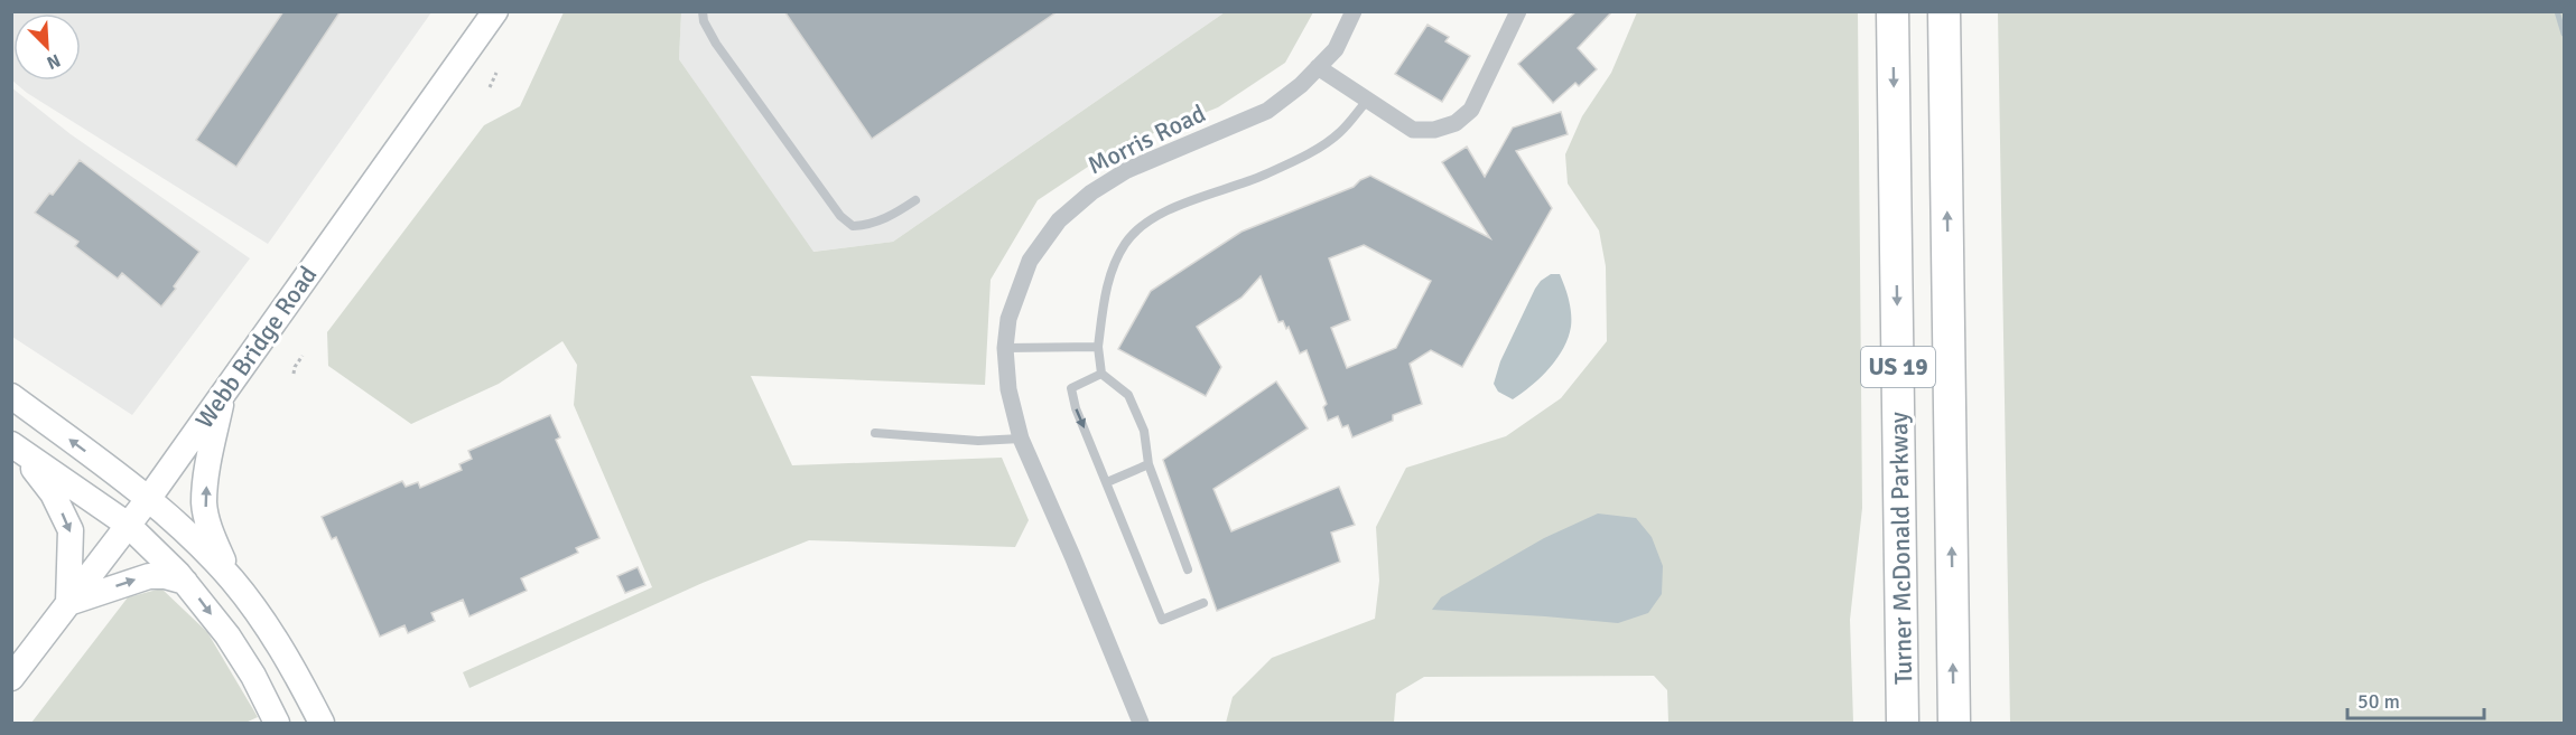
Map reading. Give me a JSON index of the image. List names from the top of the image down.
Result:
{
  "streets": {
    "highway": ["US 19", "Turner McDonald Parkway"],
    "street": ["Morris Road", "Webb Bridge Road"]
  },
  "scale_bar": "50 m",
  "north": "bottom right"
}
